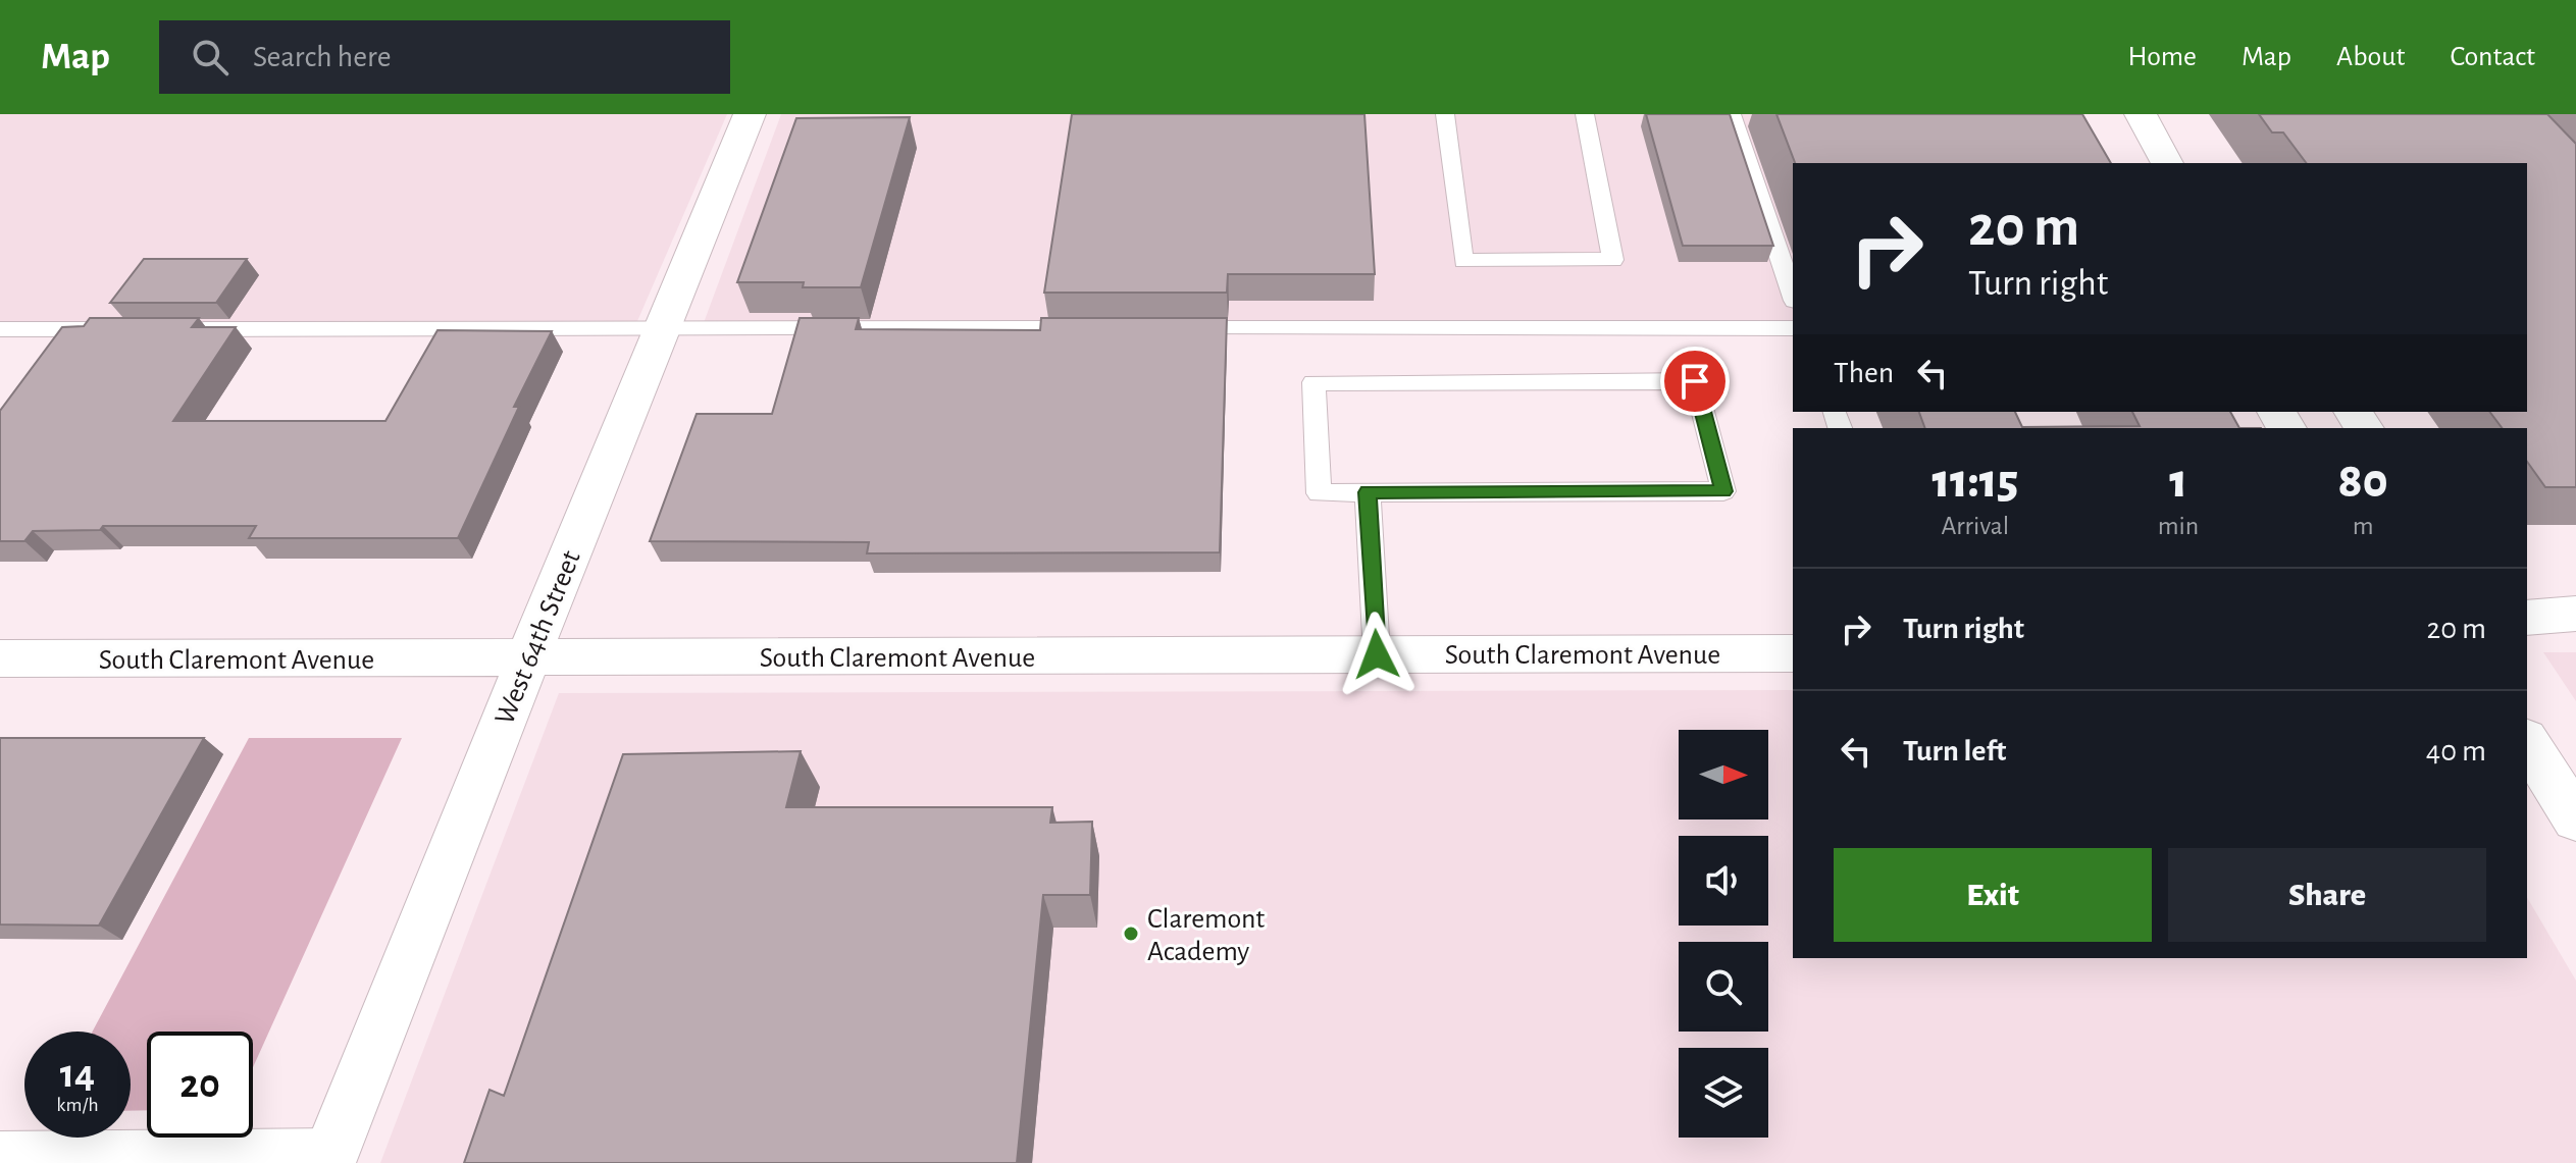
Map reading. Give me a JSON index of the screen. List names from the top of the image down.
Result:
{
  "streets": {
    "street": ["West 64th Street", "South Claremont Avenue"]
  },
  "crossings": [
    ["West 64th Street", "South Claremont Avenue"]
  ],
  "places": ["Claremont Academy"],
  "north": "right",
  "page": {
    "header": "Map",
    "search": "Search here",
    "nav": [
      "Home",
      "Map",
      "About",
      "Contact"
    ],
    "turn": ["20 m", "Turn right"],
    "then": "Then",
    "eta": [
      "11:15",
      "Arrival",
      "1",
      "min",
      "80",
      "m"
    ],
    "list": [
      {
        "name": "Turn right",
        "value": "20 m"
      },
      {
        "name": "Turn left",
        "value": "40 m"
      }
    ],
    "buttons": ["Exit", "Share"],
    "speed": "14 km/h",
    "limit": "20"
  }
}
